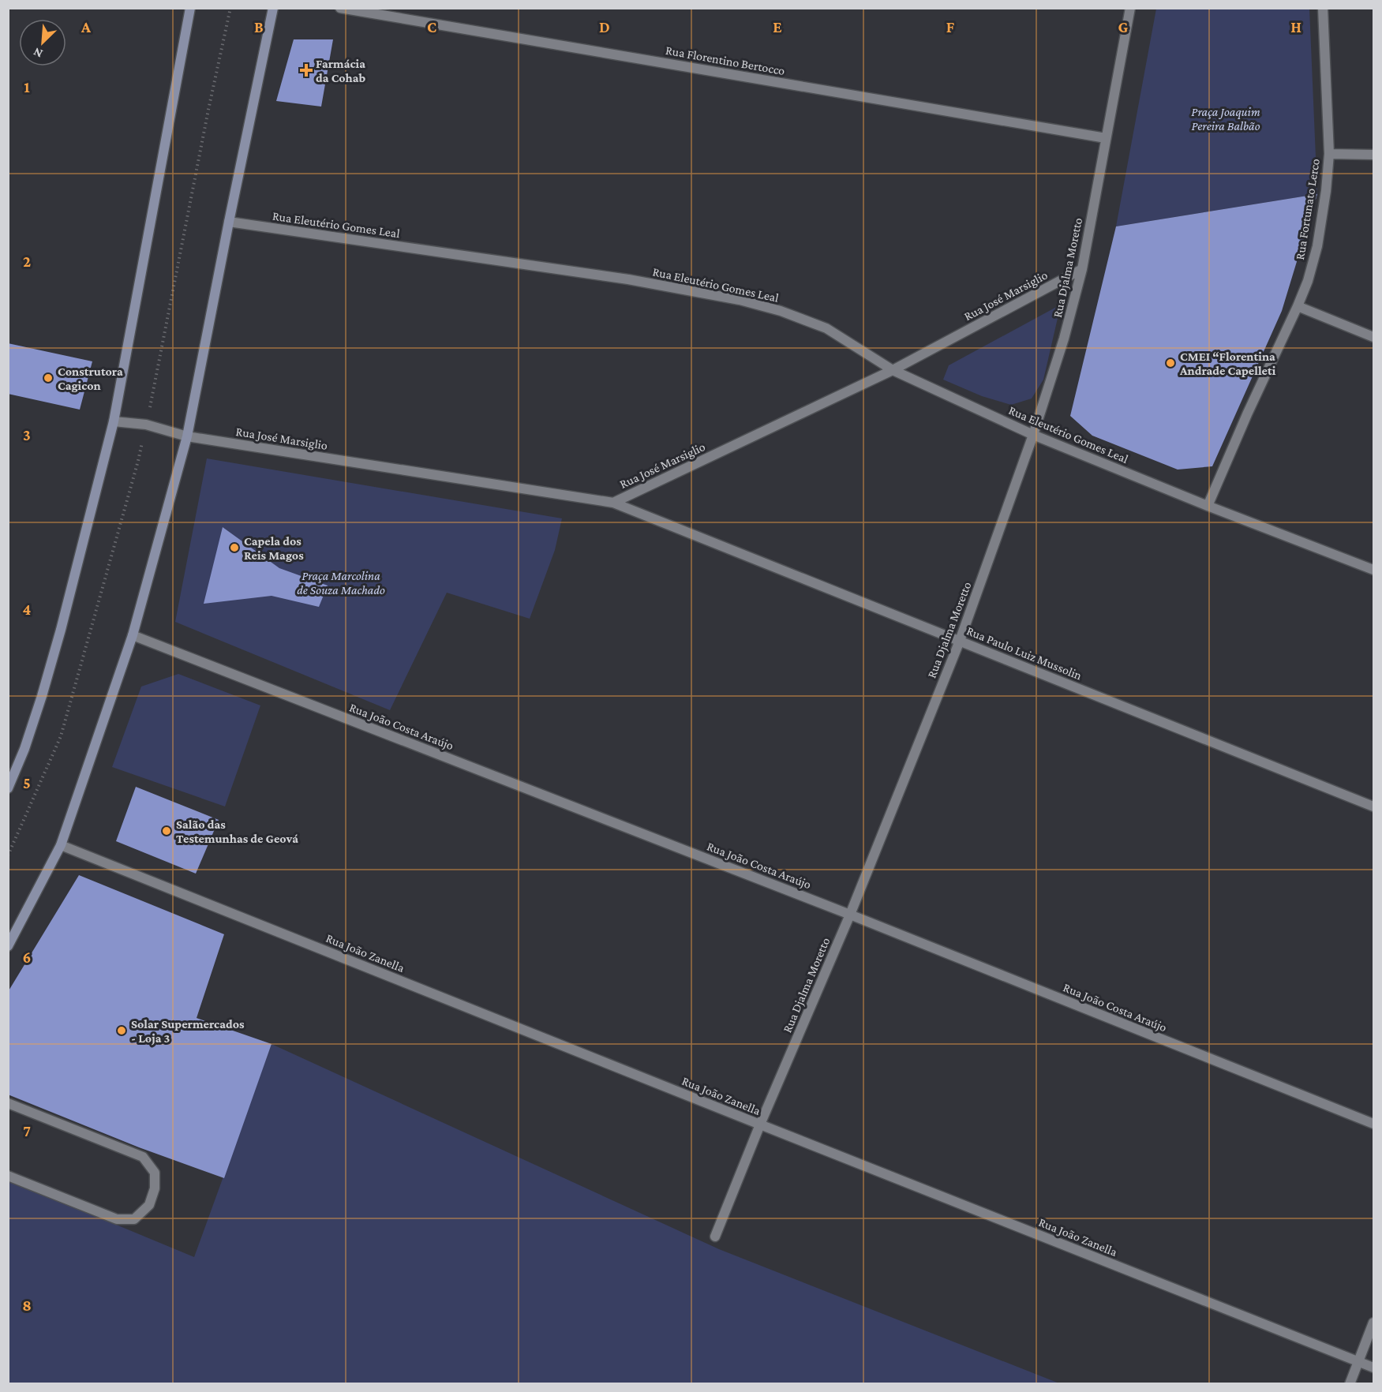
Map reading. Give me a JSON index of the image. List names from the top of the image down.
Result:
{
  "streets": {
    "street": [
      "Rua Florentino Bertocco",
      "Rua Fortunato Lerco",
      "Rua Eleutério Gomes Leal",
      "Rua Djalma Moretto",
      "Rua José Marsiglio",
      "Rua Paulo Luiz Mussolin",
      "Rua João Costa Araújo",
      "Rua João Zanella"
    ]
  },
  "crossings": [
    ["Rua Florentino Bertocco", "Rua Djalma Moretto"],
    ["Rua Fortunato Lerco", "Rua Eleutério Gomes Leal"],
    ["Rua Eleutério Gomes Leal", "Rua Djalma Moretto"],
    ["Rua Eleutério Gomes Leal", "Rua José Marsiglio"],
    ["Rua Djalma Moretto", "Rua José Marsiglio"],
    ["Rua Djalma Moretto", "Rua Paulo Luiz Mussolin"],
    ["Rua Djalma Moretto", "Rua João Costa Araújo"],
    ["Rua Djalma Moretto", "Rua João Zanella"],
    ["Rua José Marsiglio", "Rua Paulo Luiz Mussolin"]
  ],
  "parks": ["Praça Joaquim Pereira Balbão", "Praça Marcolina de Souza Machado"],
  "places": {
    "health": ["Farmácia da Cohab"],
    "other": [
      "CMEI “Florentina Andrade Capelleti",
      "Construtora Cagicon",
      "Capela dos Reis Magos",
      "Salão das Testemunhas de Geová",
      "Solar Supermercados - Loja 3"
    ]
  },
  "north": "bottom left",
  "grid": {
    "columns": [
      "A",
      "B",
      "C",
      "D",
      "E",
      "F",
      "G",
      "H"
    ],
    "rows": [
      "1",
      "2",
      "3",
      "4",
      "5",
      "6",
      "7",
      "8"
    ]
  }
}
